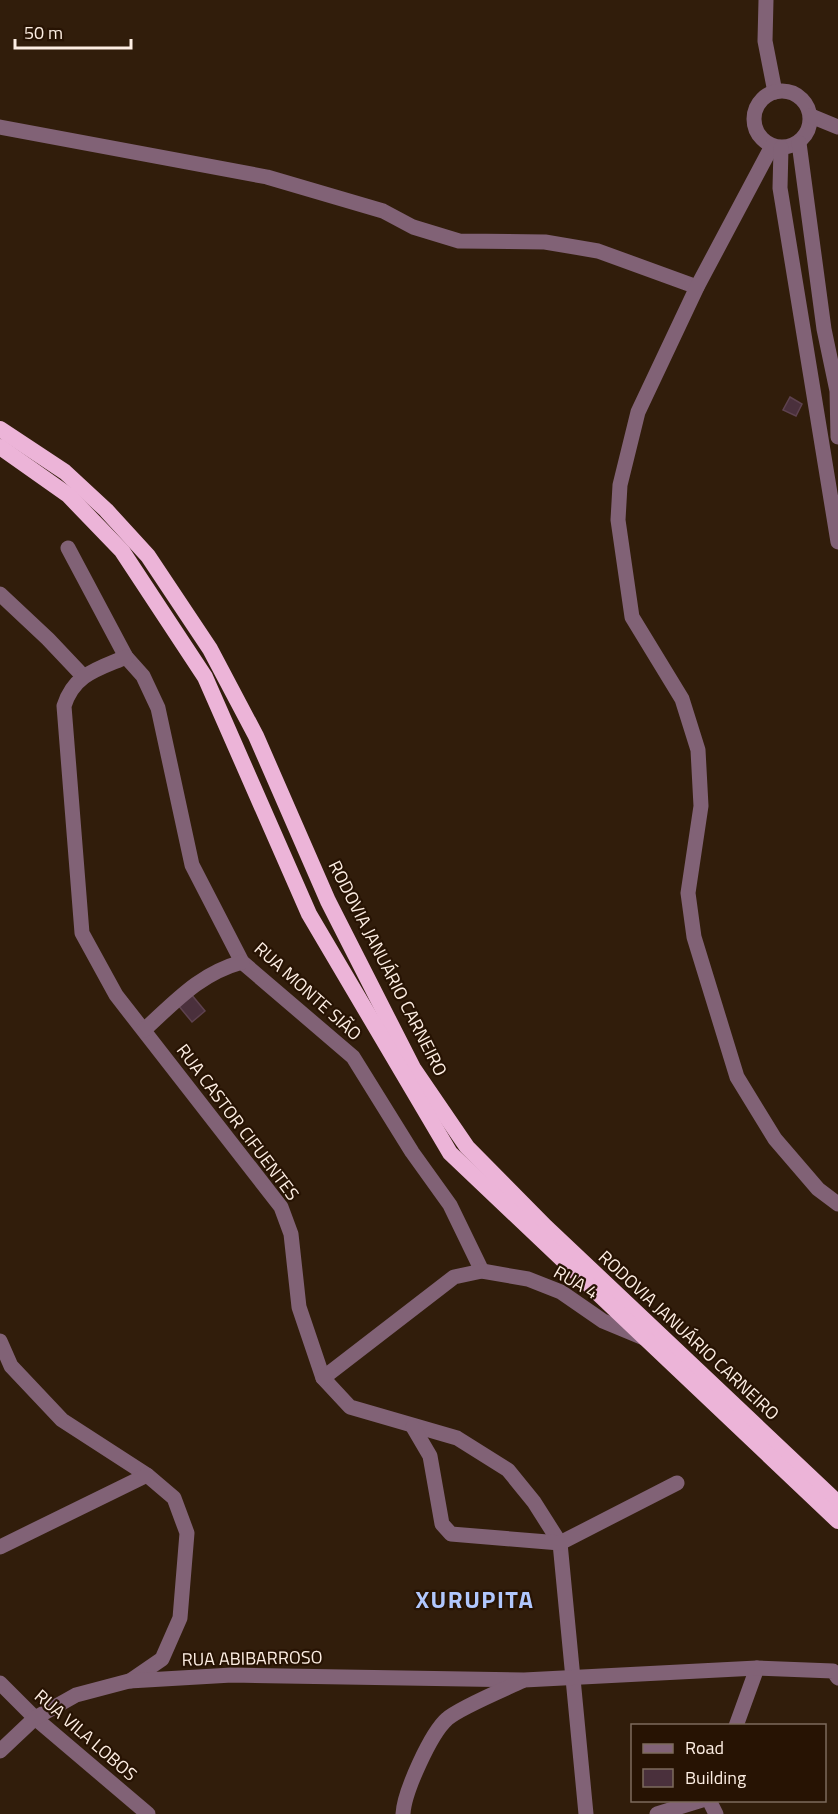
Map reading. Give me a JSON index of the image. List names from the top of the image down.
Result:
{
  "streets": {
    "highway": ["RODOVIA JANUÁRIO CARNEIRO"],
    "street": [
      "RUA MONTE SIÃO",
      "RUA CASTOR CIFUENTES",
      "RUA 4",
      "RUA ABIBARROSO",
      "RUA VILA LOBOS"
    ]
  },
  "crossings": [
    ["RODOVIA JANUÁRIO CARNEIRO", "RUA 4"],
    ["RUA MONTE SIÃO", "RUA 4"],
    ["RUA CASTOR CIFUENTES", "RUA ABIBARROSO"],
    ["RUA ABIBARROSO", "RUA VILA LOBOS"]
  ],
  "districts": ["XURUPITA"],
  "legend": ["Road", "Building"],
  "scale_bar": "50 m"
}
